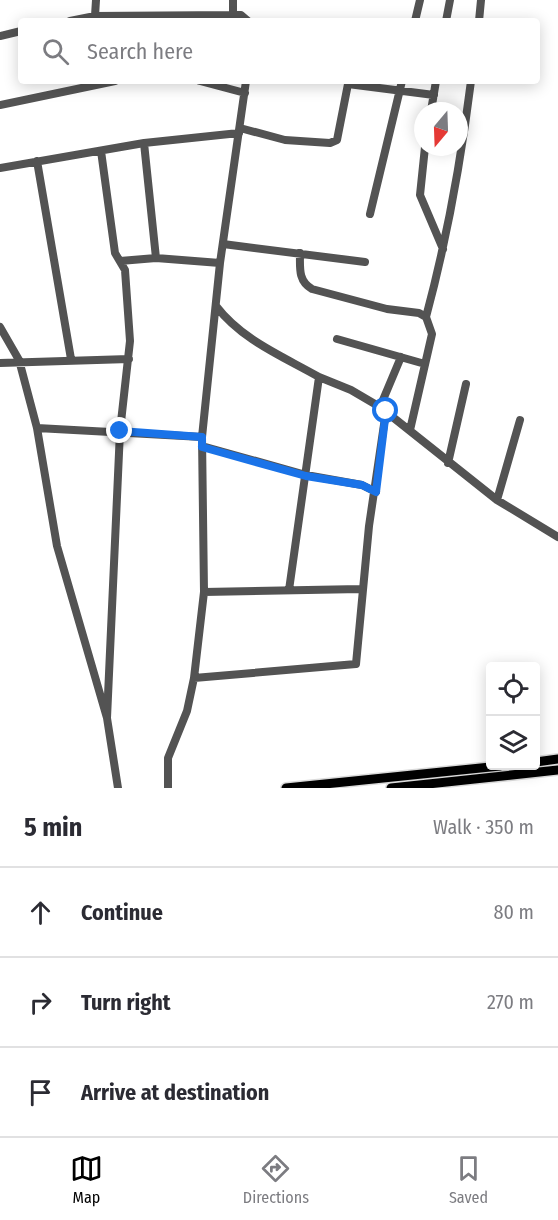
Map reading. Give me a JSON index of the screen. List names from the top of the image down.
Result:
{
  "north": "bottom",
  "page": {
    "search": "Search here",
    "heading": ["5 min", "Walk · 350 m"],
    "list": [
      ["Continue", "80 m"],
      ["Turn right", "270 m"],
      "Arrive at destination"
    ],
    "nav": ["Map", "Directions", "Saved"]
  }
}
